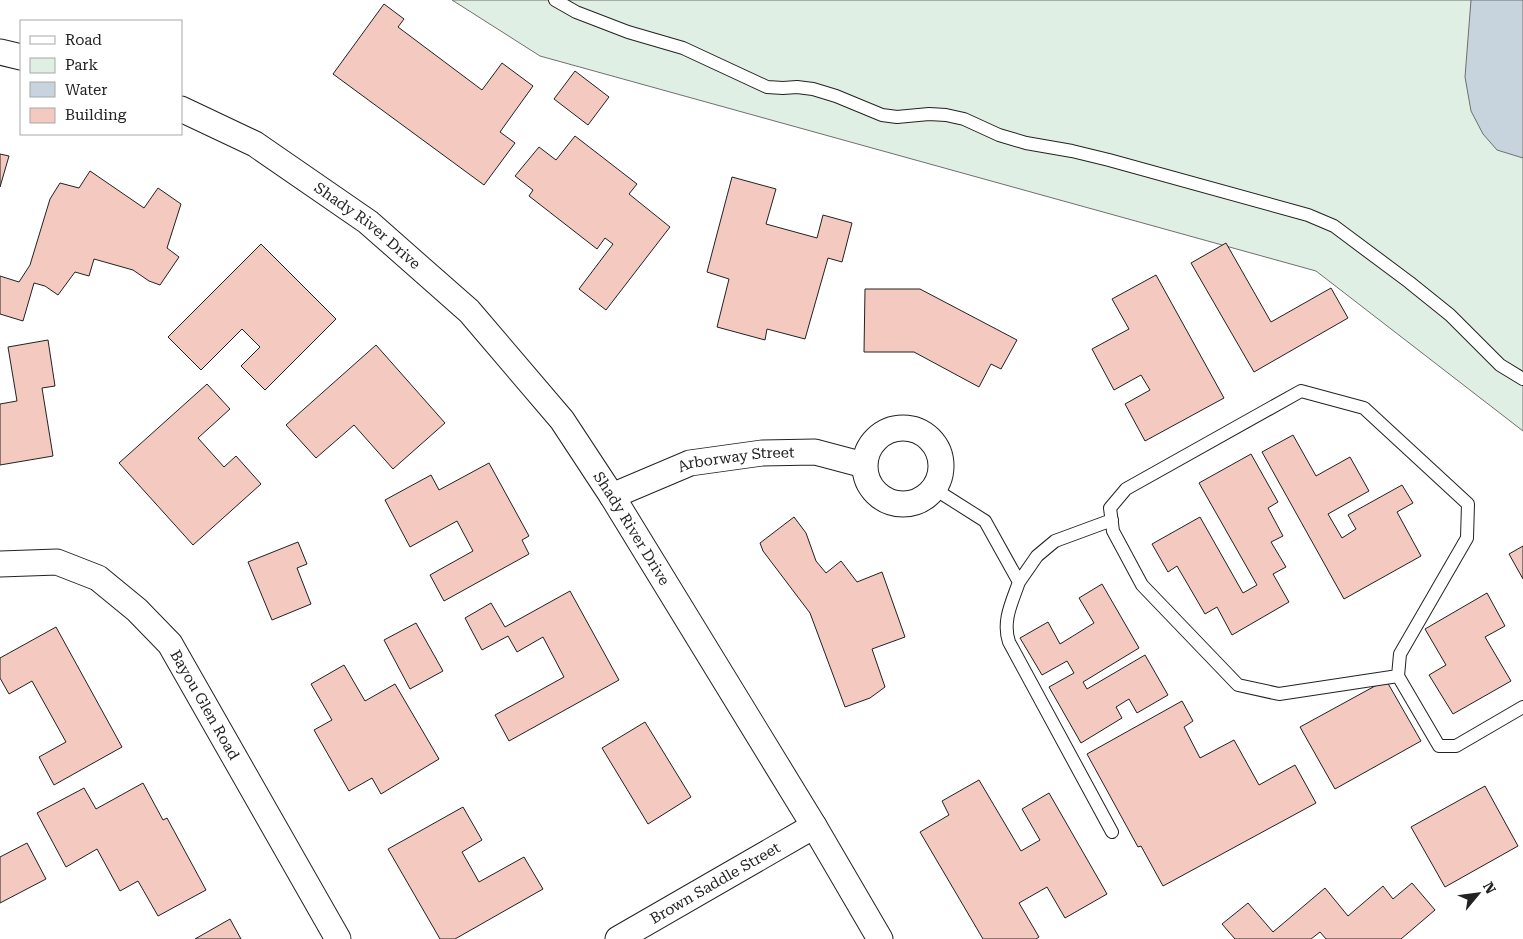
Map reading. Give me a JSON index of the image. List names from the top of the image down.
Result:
{
  "streets": {
    "street": [
      "Shady River Drive",
      "Arborway Street",
      "Bayou Glen Road",
      "Brown Saddle Street"
    ]
  },
  "crossings": [
    ["Shady River Drive", "Arborway Street"],
    ["Shady River Drive", "Brown Saddle Street"]
  ],
  "legend": [
    "Road",
    "Park",
    "Water",
    "Building"
  ],
  "north": "top right"
}
